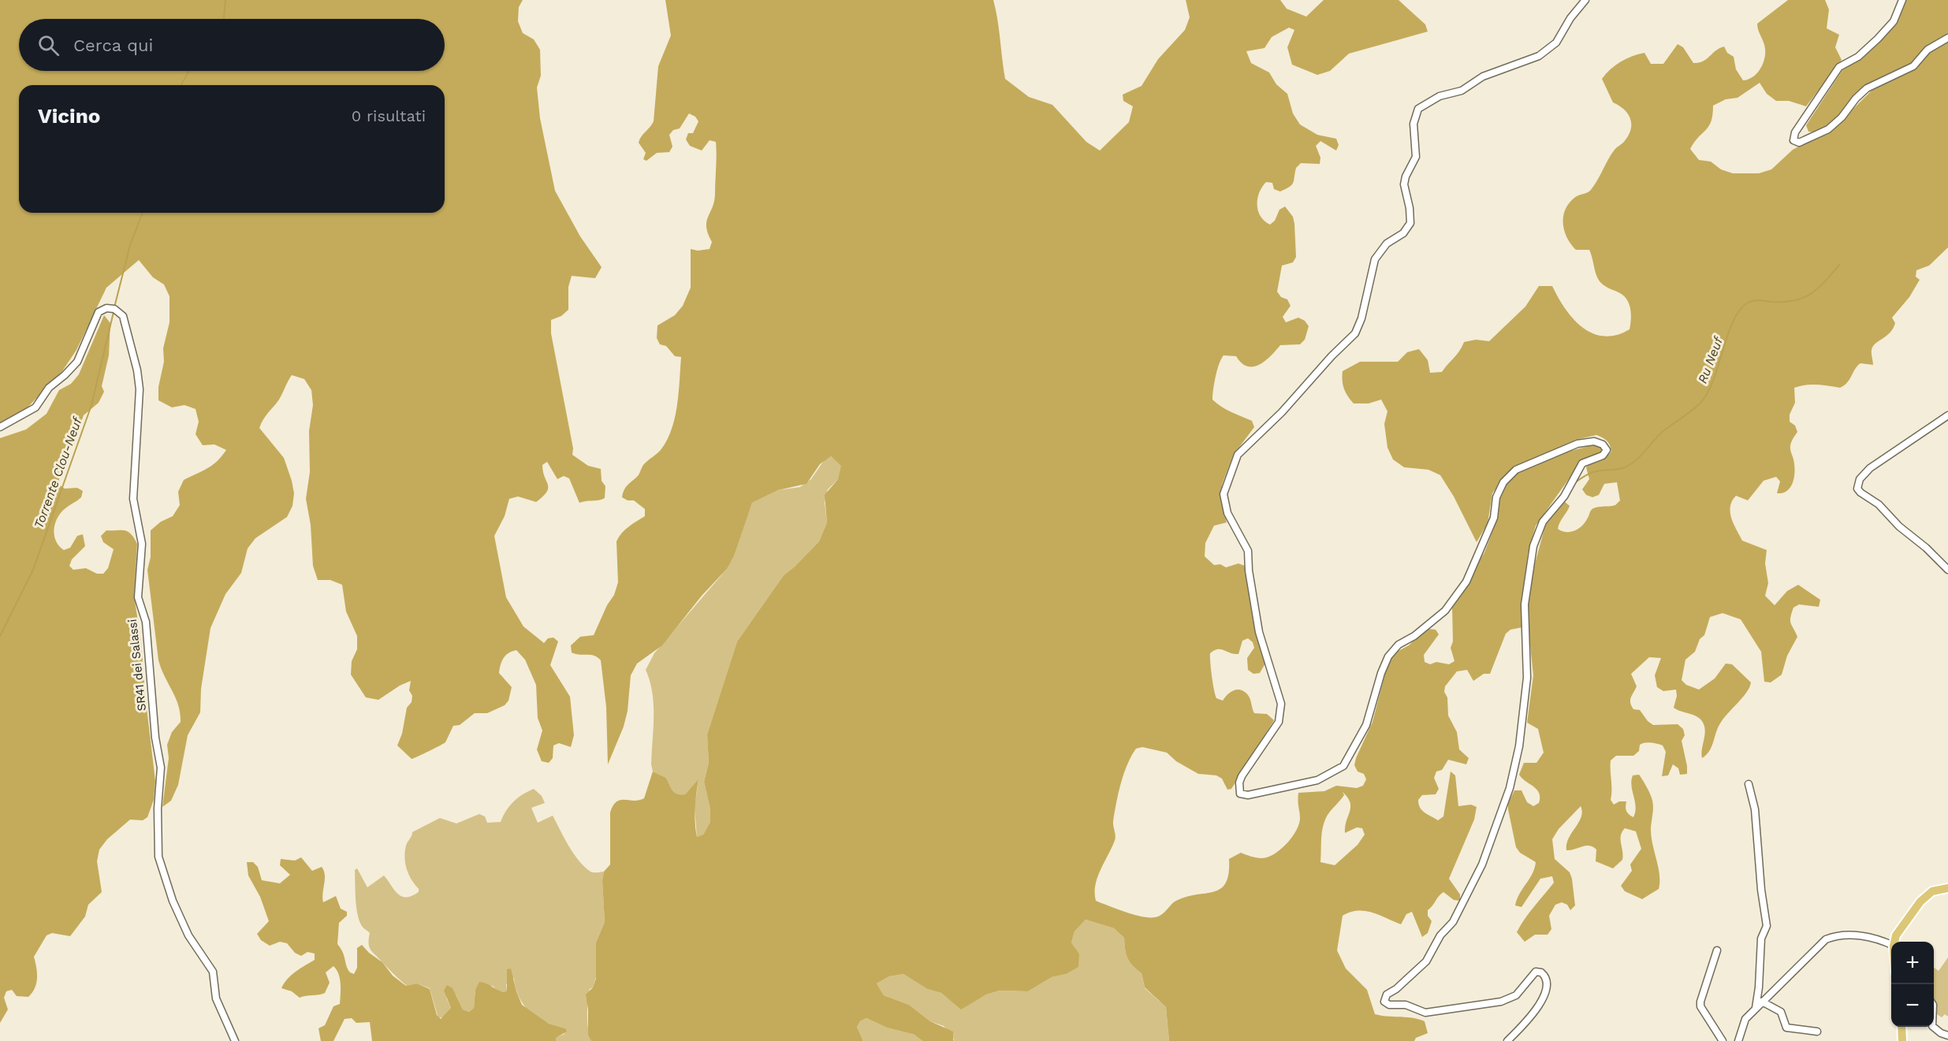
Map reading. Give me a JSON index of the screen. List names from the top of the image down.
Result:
{
  "streets": {
    "street": ["SR41 dei Salassi"]
  },
  "water": ["Ru Neuf", "Torrente Clou-Neuf"],
  "page": {
    "search": "Cerca qui",
    "heading": ["Vicino", "0 risultati"],
    "map_buttons": ["+", "−"]
  }
}
